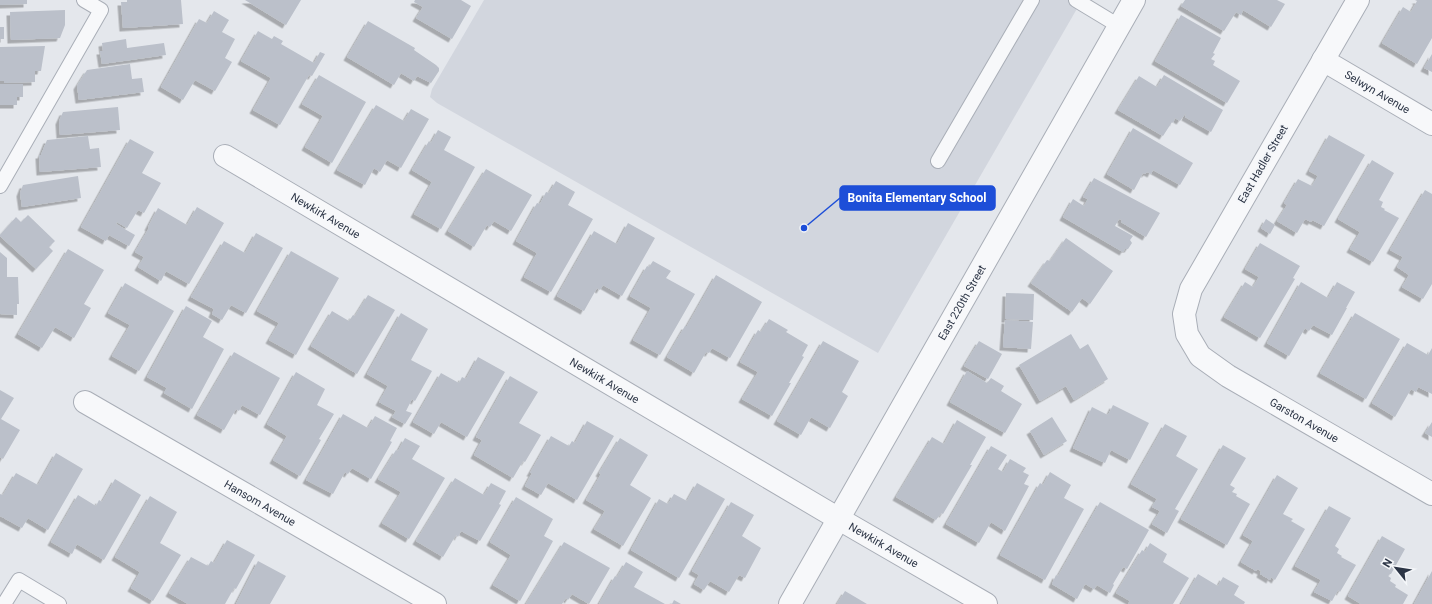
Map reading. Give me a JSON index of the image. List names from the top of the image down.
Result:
{
  "streets": {
    "street": [
      "Selwyn Avenue",
      "East Hadler Street",
      "Newkirk Avenue",
      "East 220th Street",
      "Garston Avenue",
      "Hansom Avenue"
    ]
  },
  "crossings": [
    ["Selwyn Avenue", "East Hadler Street"],
    ["East Hadler Street", "Garston Avenue"],
    ["Newkirk Avenue", "East 220th Street"]
  ],
  "places": ["Bonita Elementary School"],
  "north": "top left"
}
